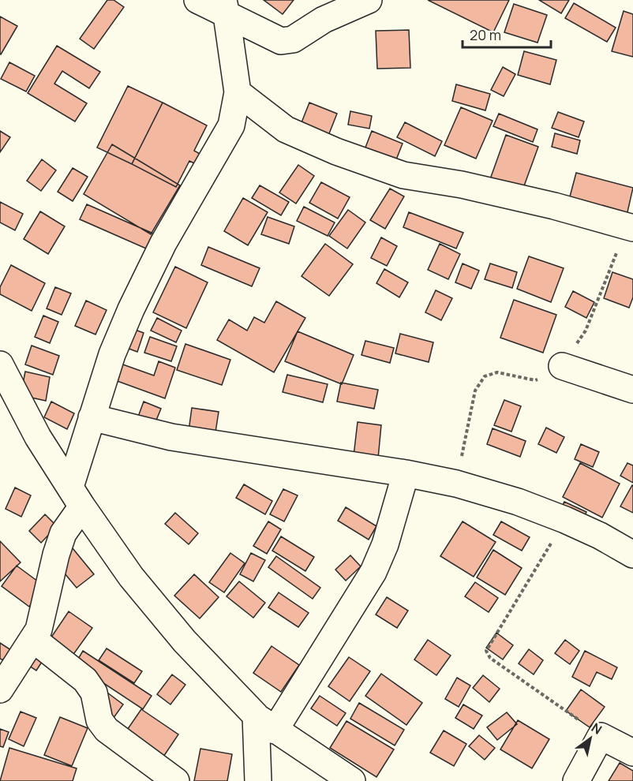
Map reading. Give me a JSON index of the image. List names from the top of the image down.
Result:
{
  "scale_bar": "20 m",
  "north": "top right"
}
